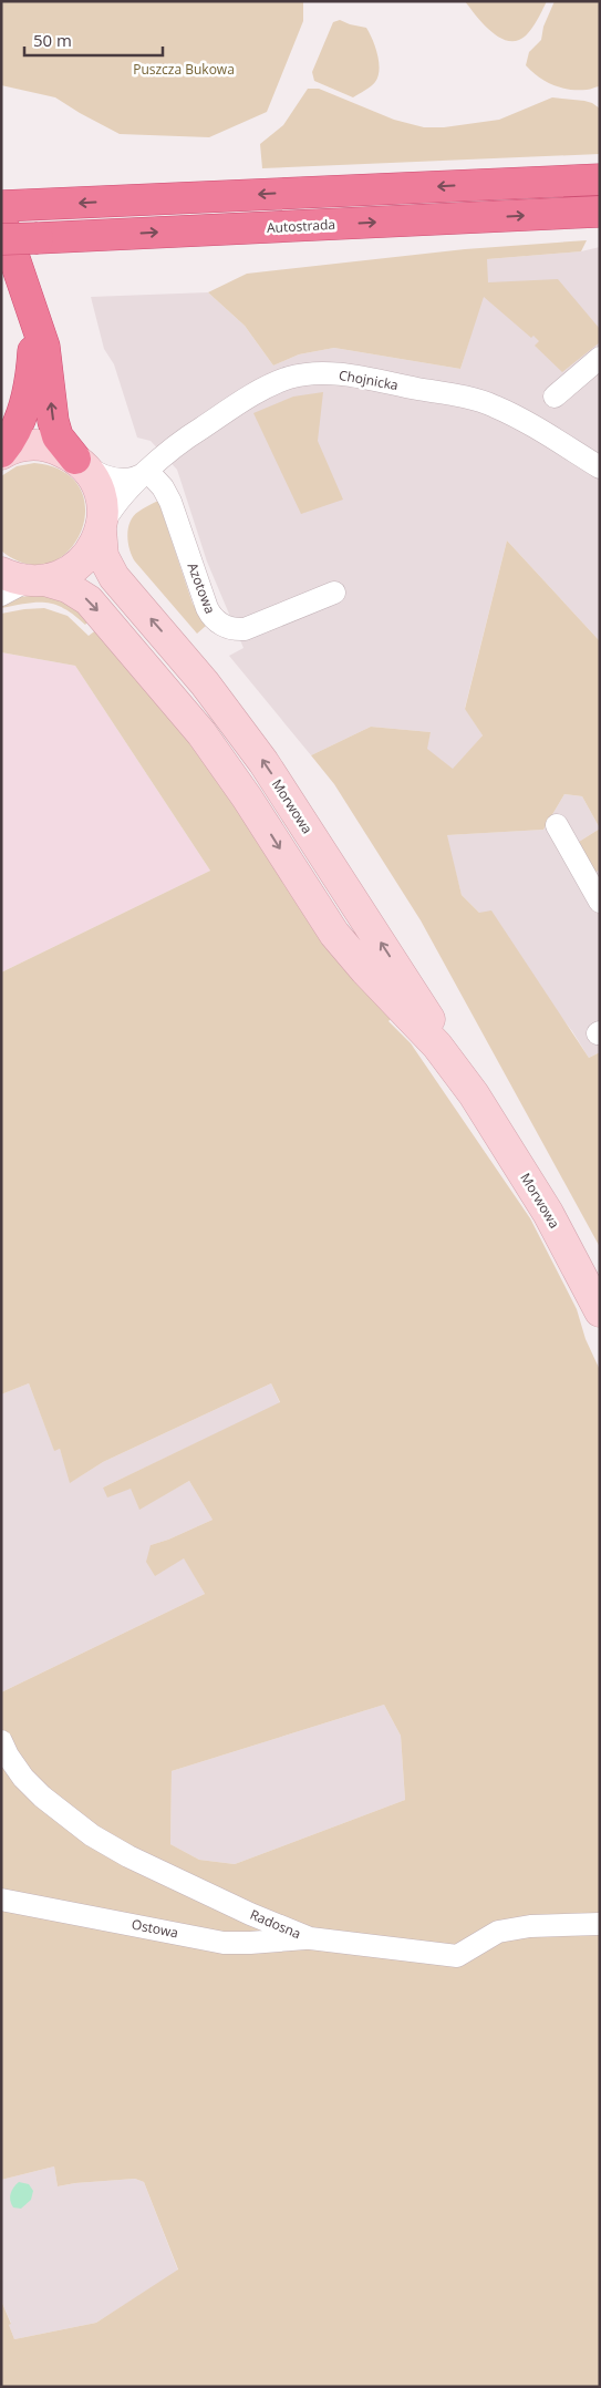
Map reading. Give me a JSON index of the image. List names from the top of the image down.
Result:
{
  "streets": {
    "highway": ["Autostrada"],
    "main road": ["Morwowa"],
    "street": [
      "Chojnicka",
      "Azotowa",
      "Radosna",
      "Ostowa"
    ]
  },
  "crossings": [
    ["Chojnicka", "Azotowa"],
    ["Chojnicka", "Morwowa"],
    ["Radosna", "Ostowa"]
  ],
  "parks": ["Puszcza Bukowa"],
  "scale_bar": "50 m"
}
